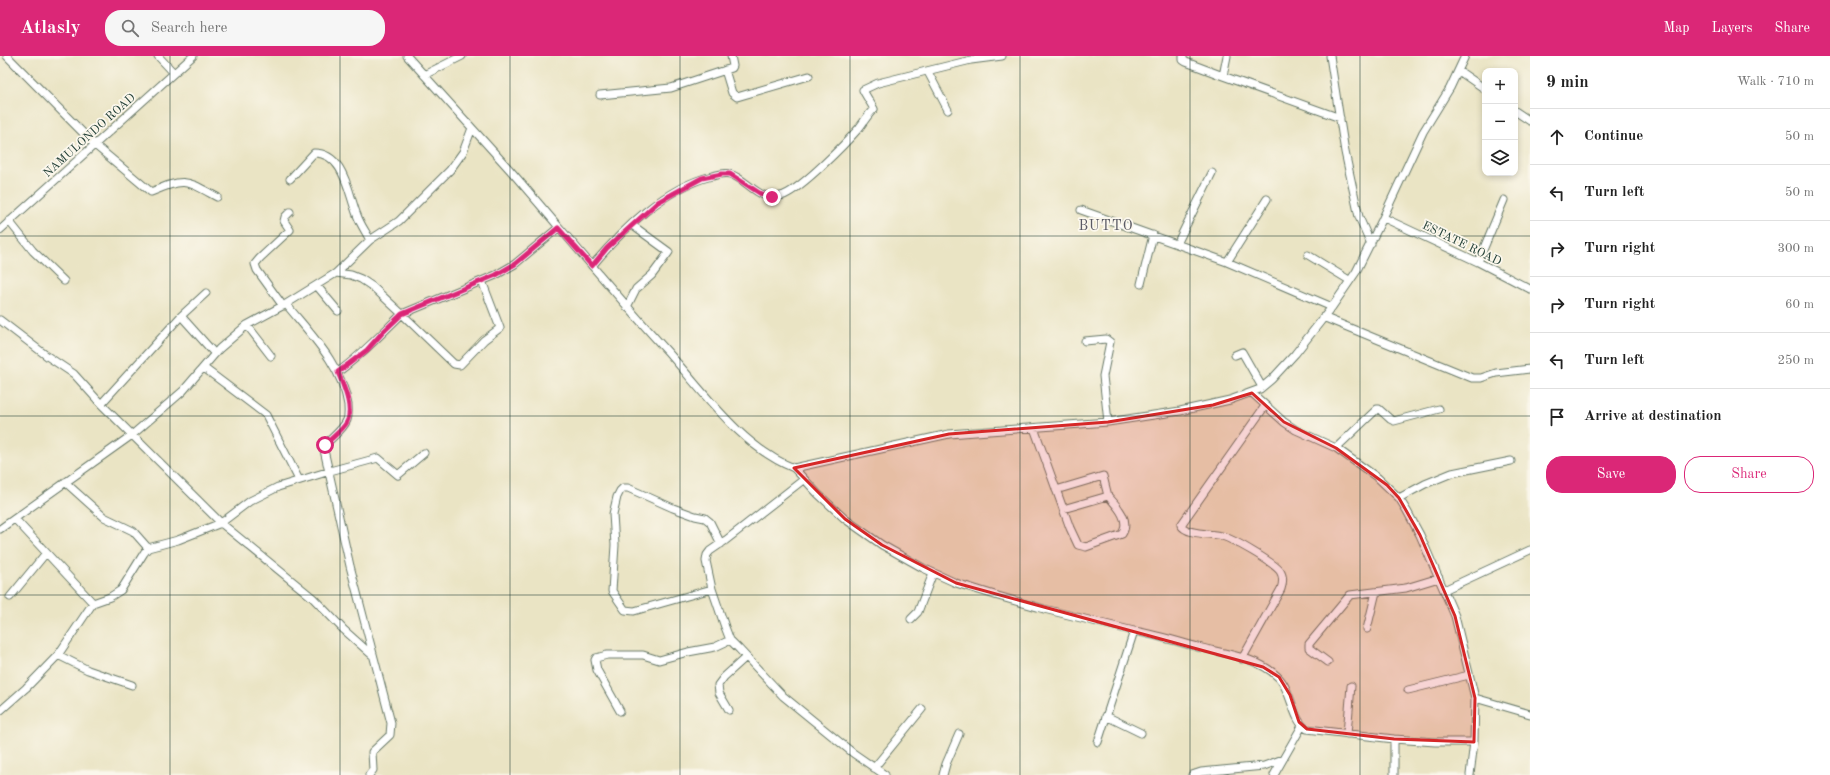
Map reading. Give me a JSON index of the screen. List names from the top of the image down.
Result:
{
  "streets": {
    "street": ["NAMULONDO ROAD", "ESTATE ROAD"]
  },
  "districts": ["BUTTO"],
  "page": {
    "header": "Atlasly",
    "search": "Search here",
    "nav": ["Map", "Layers", "Share"],
    "heading": ["9 min", "Walk · 710 m"],
    "map_buttons": ["+", "−"],
    "list": [
      ["Continue", "50 m"],
      ["Turn left", "50 m"],
      ["Turn right", "300 m"],
      ["Turn right", "60 m"],
      ["Turn left", "250 m"],
      "Arrive at destination"
    ],
    "buttons": ["Save", "Share"]
  }
}
